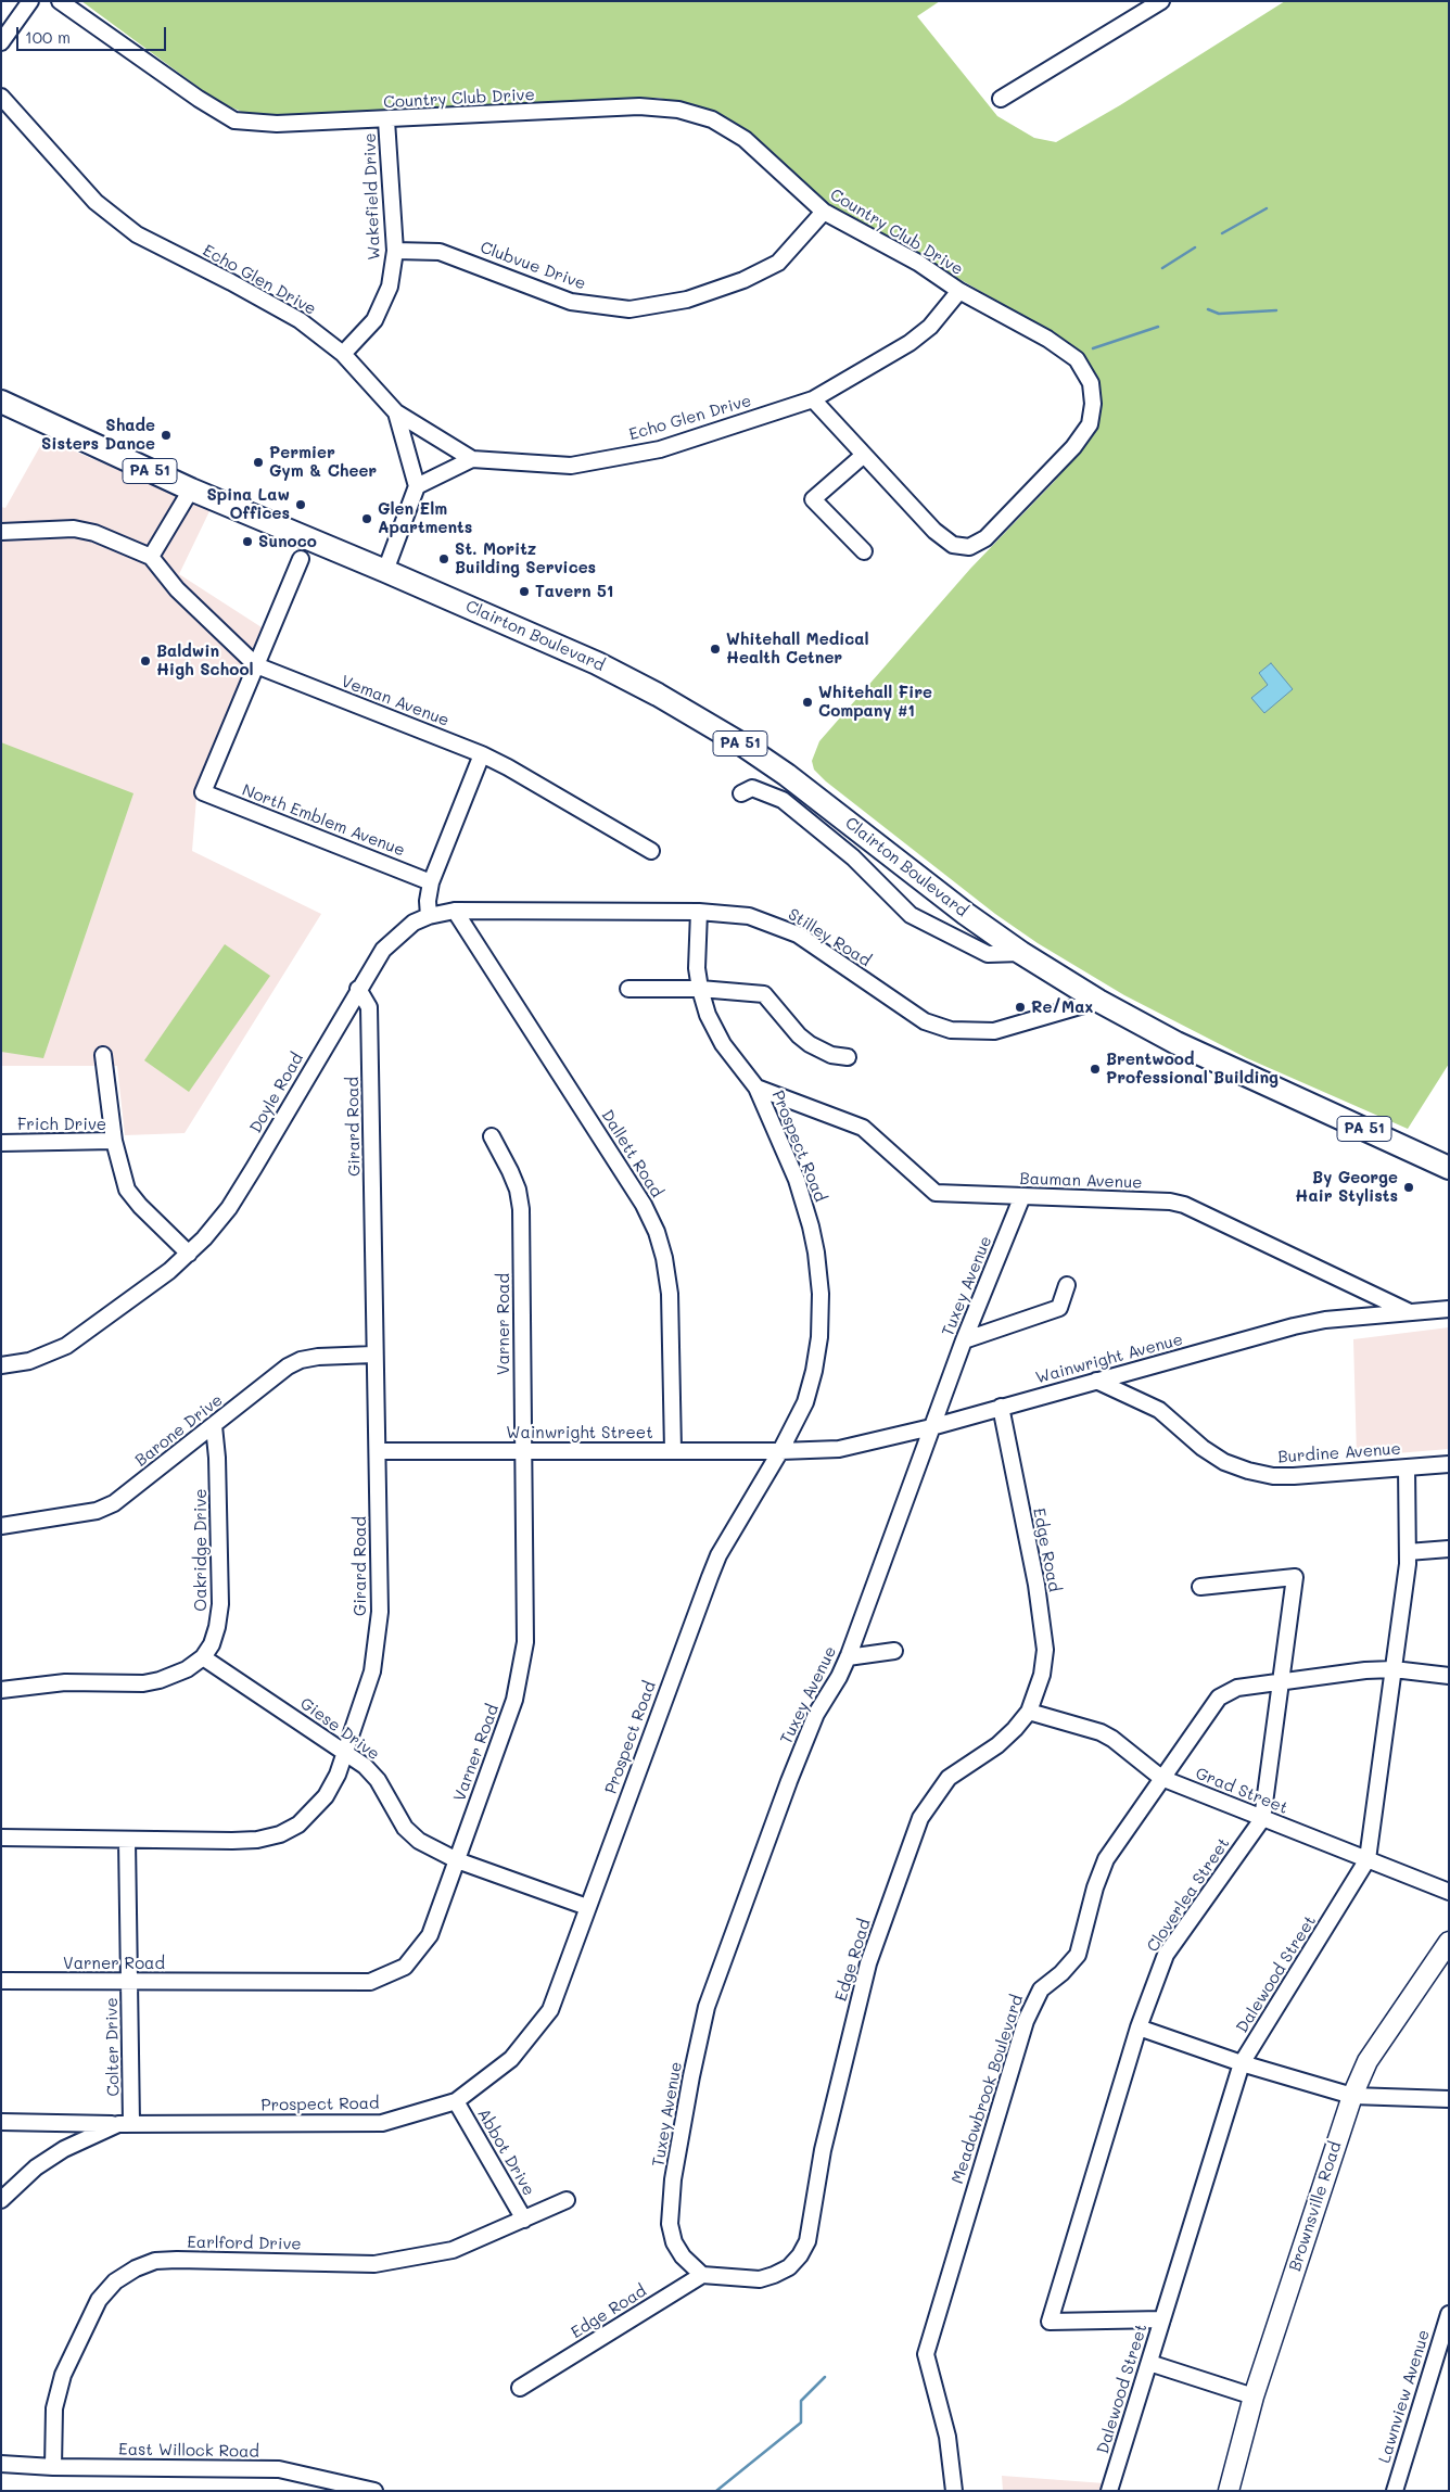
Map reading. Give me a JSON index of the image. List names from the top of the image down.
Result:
{
  "streets": {
    "highway": ["PA 51", "Clairton Boulevard"],
    "main road": ["Brownsville Road"],
    "street": [
      "Country Club Drive",
      "Wakefield Drive",
      "Clubvue Drive",
      "Echo Glen Drive",
      "Veman Avenue",
      "North Emblem Avenue",
      "Stilley Road",
      "Doyle Road",
      "Frich Drive",
      "Girard Road",
      "Prospect Road",
      "Dallett Road",
      "Bauman Avenue",
      "Tuxey Avenue",
      "Varner Road",
      "Wainwright Avenue",
      "Barone Drive",
      "Wainwright Street",
      "Burdine Avenue",
      "Oakridge Drive",
      "Edge Road",
      "Giese Drive",
      "Grad Street",
      "Cloverlea Street",
      "Dalewood Street",
      "Colter Drive",
      "Meadowbrook Boulevard",
      "Abbot Drive",
      "Earlford Drive",
      "Lawnview Avenue",
      "East Willock Road"
    ]
  },
  "crossings": [
    ["Country Club Drive", "Wakefield Drive"],
    ["Country Club Drive", "Clubvue Drive"],
    ["Country Club Drive", "Echo Glen Drive"],
    ["Wakefield Drive", "Clubvue Drive"],
    ["Wakefield Drive", "Echo Glen Drive"],
    ["Clairton Boulevard", "Stilley Road"],
    ["Veman Avenue", "North Emblem Avenue"],
    ["Stilley Road", "Doyle Road"],
    ["Stilley Road", "Prospect Road"],
    ["Stilley Road", "Dallett Road"],
    ["Doyle Road", "Frich Drive"],
    ["Doyle Road", "Girard Road"],
    ["Girard Road", "Barone Drive"],
    ["Girard Road", "Wainwright Street"],
    ["Girard Road", "Giese Drive"],
    ["Girard Road", "Colter Drive"],
    ["Prospect Road", "Bauman Avenue"],
    ["Prospect Road", "Wainwright Avenue"],
    ["Prospect Road", "Wainwright Street"],
    ["Prospect Road", "Giese Drive"],
    ["Prospect Road", "Colter Drive"],
    ["Prospect Road", "Abbot Drive"],
    ["Dallett Road", "Wainwright Street"],
    ["Bauman Avenue", "Tuxey Avenue"],
    ["Bauman Avenue", "Wainwright Avenue"],
    ["Tuxey Avenue", "Wainwright Avenue"],
    ["Tuxey Avenue", "Edge Road"],
    ["Varner Road", "Wainwright Street"],
    ["Varner Road", "Giese Drive"],
    ["Varner Road", "Colter Drive"],
    ["Wainwright Avenue", "Wainwright Street"],
    ["Wainwright Avenue", "Burdine Avenue"],
    ["Wainwright Avenue", "Edge Road"],
    ["Barone Drive", "Oakridge Drive"],
    ["Burdine Avenue", "Dalewood Street"],
    ["Oakridge Drive", "Giese Drive"],
    ["Edge Road", "Grad Street"],
    ["Grad Street", "Cloverlea Street"],
    ["Grad Street", "Dalewood Street"],
    ["Grad Street", "Meadowbrook Boulevard"],
    ["Cloverlea Street", "Dalewood Street"],
    ["Cloverlea Street", "Meadowbrook Boulevard"],
    ["Dalewood Street", "Meadowbrook Boulevard"],
    ["Abbot Drive", "Earlford Drive"],
    ["Earlford Drive", "East Willock Road"]
  ],
  "places": [
    "Shade Sisters Dance",
    "Permier Gym & Cheer",
    "Spina Law Offices",
    "Glen Elm Apartments",
    "Sunoco",
    "St. Moritz Building Services",
    "Tavern 51",
    "Whitehall Medical Health Cetner",
    "Baldwin High School",
    "Whitehall Fire Company #1",
    "Re/Max",
    "Brentwood Professional Building",
    "By George Hair Stylists"
  ],
  "scale_bar": "100 m"
}
